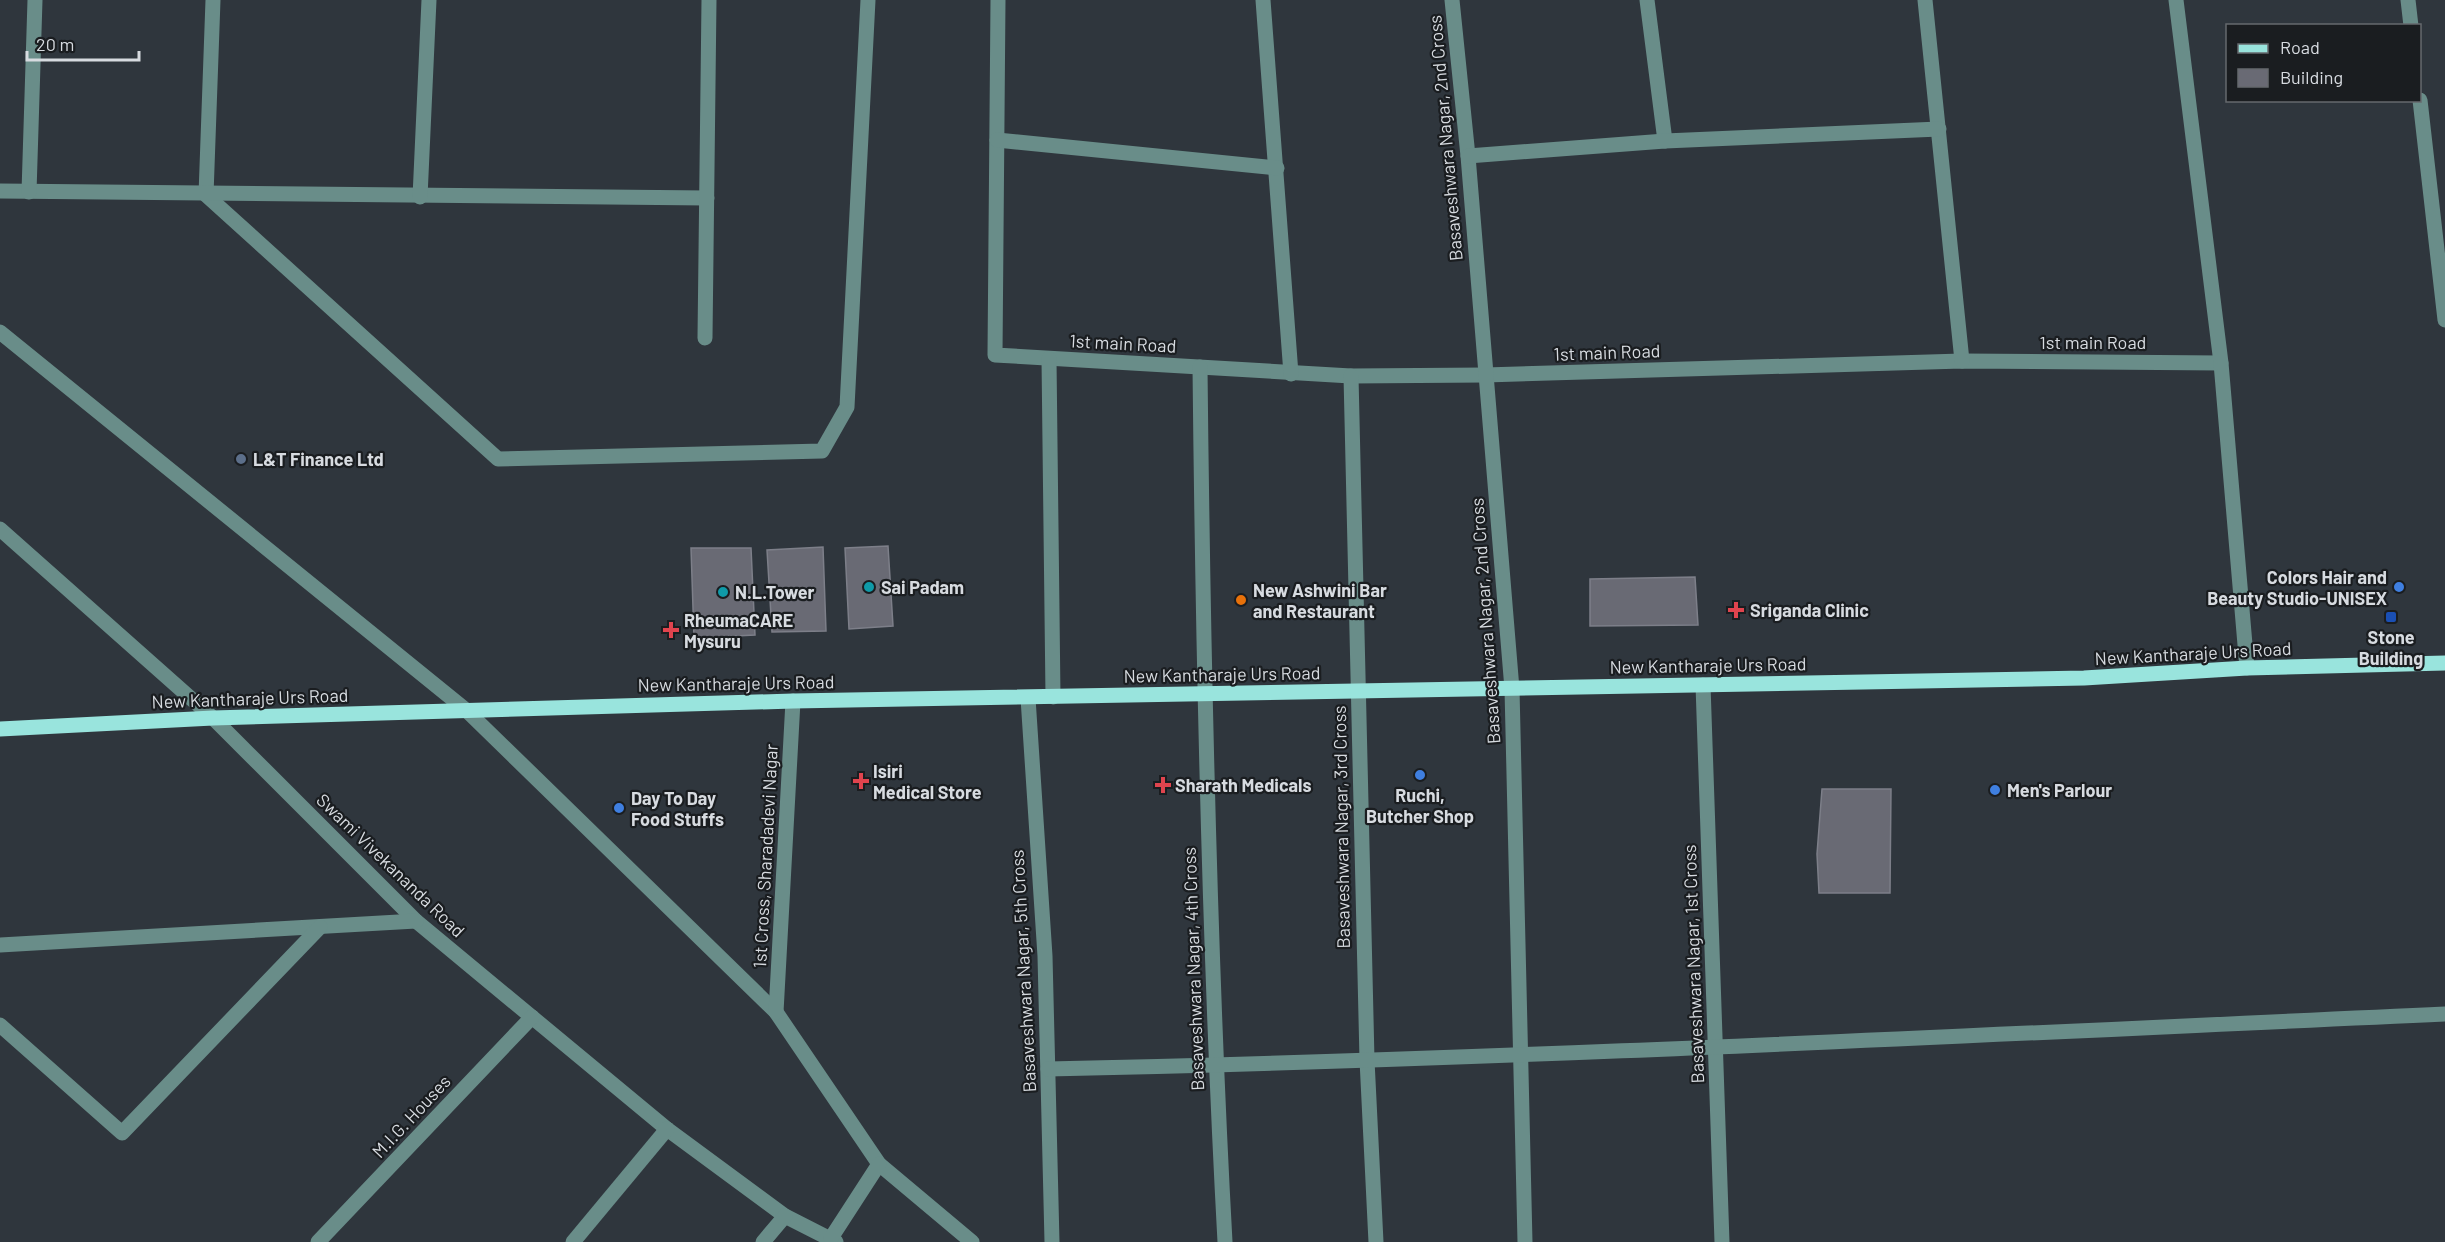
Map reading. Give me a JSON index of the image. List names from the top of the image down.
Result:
{
  "streets": {
    "main road": ["New Kantharaje Urs Road"],
    "street": [
      "Basaveshwara Nagar, 2nd Cross",
      "1st main Road",
      "Basaveshwara Nagar, 3rd Cross",
      "1st Cross, Sharadadevi Nagar",
      "Swami Vivekananda Road",
      "Basaveshwara Nagar, 1st Cross",
      "Basaveshwara Nagar, 4th Cross",
      "Basaveshwara Nagar, 5th Cross",
      "M.I.G. Houses"
    ]
  },
  "crossings": [
    ["Basaveshwara Nagar, 2nd Cross", "1st main Road"],
    ["Basaveshwara Nagar, 2nd Cross", "New Kantharaje Urs Road"],
    ["1st main Road", "Basaveshwara Nagar, 3rd Cross"],
    ["1st main Road", "Basaveshwara Nagar, 4th Cross"],
    ["New Kantharaje Urs Road", "Basaveshwara Nagar, 3rd Cross"],
    ["New Kantharaje Urs Road", "1st Cross, Sharadadevi Nagar"],
    ["New Kantharaje Urs Road", "Swami Vivekananda Road"],
    ["New Kantharaje Urs Road", "Basaveshwara Nagar, 1st Cross"],
    ["New Kantharaje Urs Road", "Basaveshwara Nagar, 4th Cross"],
    ["New Kantharaje Urs Road", "Basaveshwara Nagar, 5th Cross"],
    ["Swami Vivekananda Road", "M.I.G. Houses"]
  ],
  "places": {
    "other": [
      "L&T Finance Ltd",
      "Sai Padam",
      "Colors Hair and Beauty Studio-UNISEX",
      "N.L.Tower",
      "New Ashwini Bar and Restaurant",
      "Ruchi, Butcher Shop",
      "Men's Parlour",
      "Day To Day Food Stuffs"
    ],
    "health": [
      "Sriganda Clinic",
      "RheumaCARE Mysuru",
      "Isiri Medical Store",
      "Sharath Medicals"
    ],
    "transit": ["Stone Building"]
  },
  "legend": ["Road", "Building"],
  "scale_bar": "20 m"
}
